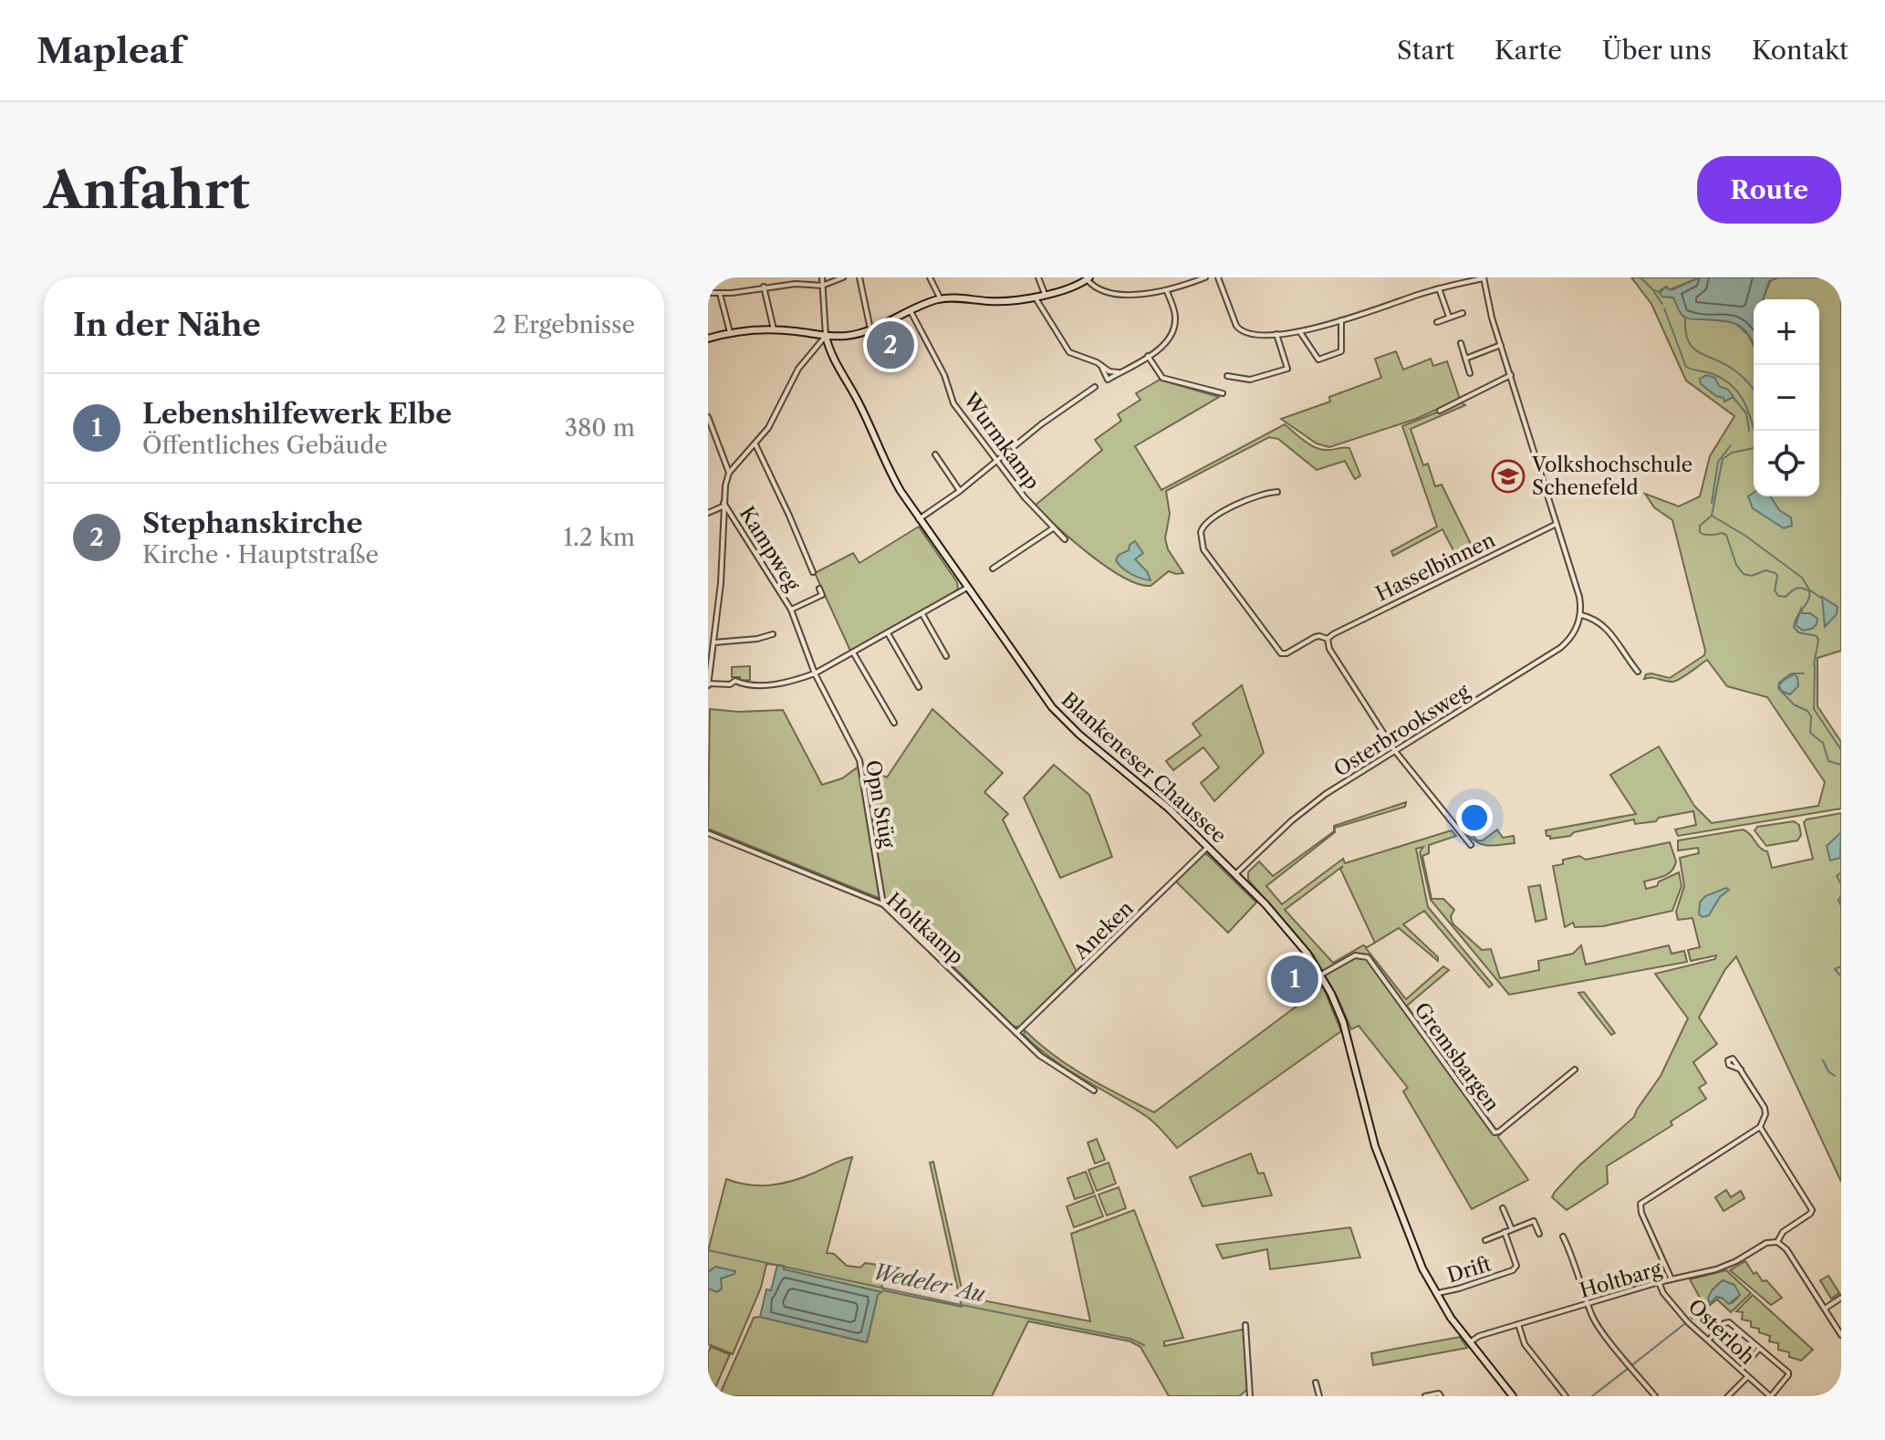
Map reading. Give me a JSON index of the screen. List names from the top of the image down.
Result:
{
  "streets": {
    "main road": ["Blankeneser Chaussee"],
    "street": [
      "Wurmkamp",
      "Kampweg",
      "Hasselbinnen",
      "Osterbrooksweg",
      "Opn Stüg",
      "Holtkamp",
      "Aneken",
      "Gremsbargen",
      "Drift",
      "Holtbarg",
      "Osterloh"
    ]
  },
  "crossings": [
    ["Kampweg", "Opn Stüg"],
    ["Osterbrooksweg", "Blankeneser Chaussee"],
    ["Blankeneser Chaussee", "Aneken"],
    ["Blankeneser Chaussee", "Gremsbargen"],
    ["Blankeneser Chaussee", "Drift"],
    ["Blankeneser Chaussee", "Holtbarg"],
    ["Opn Stüg", "Holtkamp"],
    ["Holtkamp", "Aneken"],
    ["Holtbarg", "Osterloh"]
  ],
  "water": ["Wedeler Au"],
  "places": {
    "school or university": ["Volkshochschule Schenefeld"]
  },
  "page": {
    "header": "Mapleaf",
    "nav": [
      "Start",
      "Karte",
      "Über uns",
      "Kontakt"
    ],
    "buttons": "Route",
    "title": "Anfahrt",
    "heading": ["In der Nähe", "2 Ergebnisse"],
    "map_buttons": ["+", "−"],
    "pins": ["2", "1"],
    "list": [
      {
        "mark": "1",
        "name": "Lebenshilfewerk Elbe",
        "note": "Öffentliches Gebäude",
        "value": "380 m"
      },
      {
        "mark": "2",
        "name": "Stephanskirche",
        "note": "Kirche · Hauptstraße",
        "value": "1.2 km"
      }
    ]
  }
}
